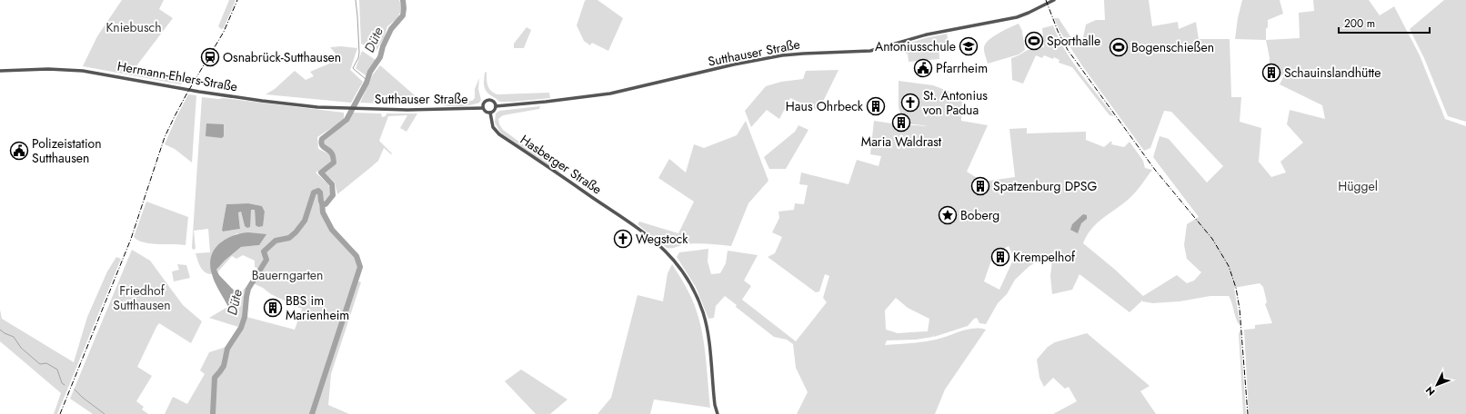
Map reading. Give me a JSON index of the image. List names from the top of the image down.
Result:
{
  "streets": {
    "street": ["Sutthauser Straße", "Hermann-Ehlers-Straße", "Hasberger Straße"]
  },
  "crossings": [
    ["Sutthauser Straße", "Hermann-Ehlers-Straße"],
    ["Sutthauser Straße", "Hasberger Straße"]
  ],
  "water": ["Düte"],
  "parks": [
    "Kniebusch",
    "Hüggel",
    "Bauerngarten",
    "Friedhof Sutthausen"
  ],
  "places": {
    "sports": ["Sporthalle", "Bogenschießen"],
    "school or university": ["Antoniusschule"],
    "station": ["Osnabrück-Sutthausen"],
    "public building": ["Pfarrheim", "Polizeistation Sutthausen"],
    "building": [
      "Schauinslandhütte",
      "Haus Ohrbeck",
      "Maria Waldrast",
      "Spatzenburg DPSG",
      "Krempelhof",
      "BBS im Marienheim"
    ],
    "church": ["St. Antonius von Padua", "Wegstock"],
    "place": ["Boberg"]
  },
  "scale_bar": "200 m",
  "north": "bottom left"
}
